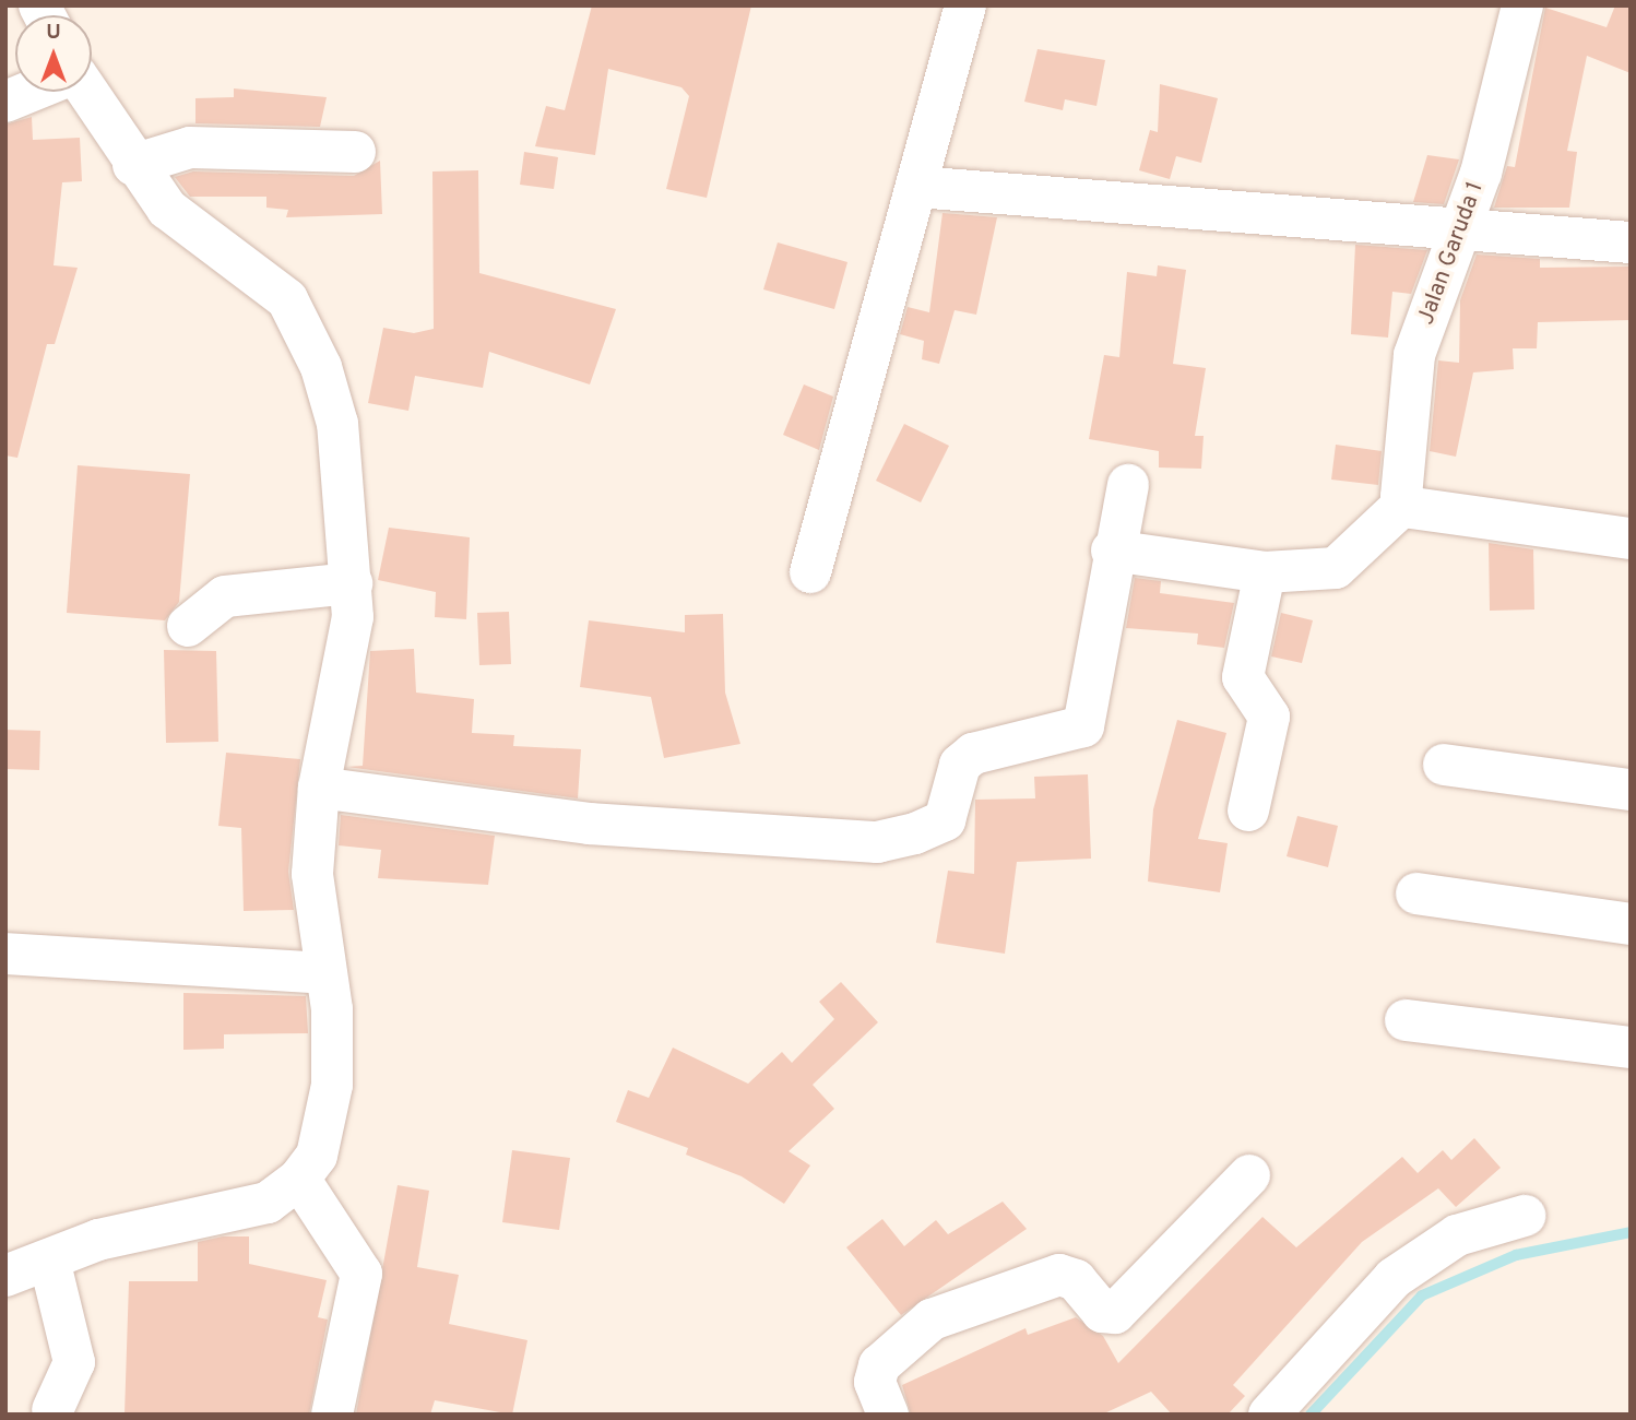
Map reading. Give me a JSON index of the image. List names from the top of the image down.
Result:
{
  "streets": {
    "street": ["Jalan Garuda 1"]
  },
  "north": "top"
}
